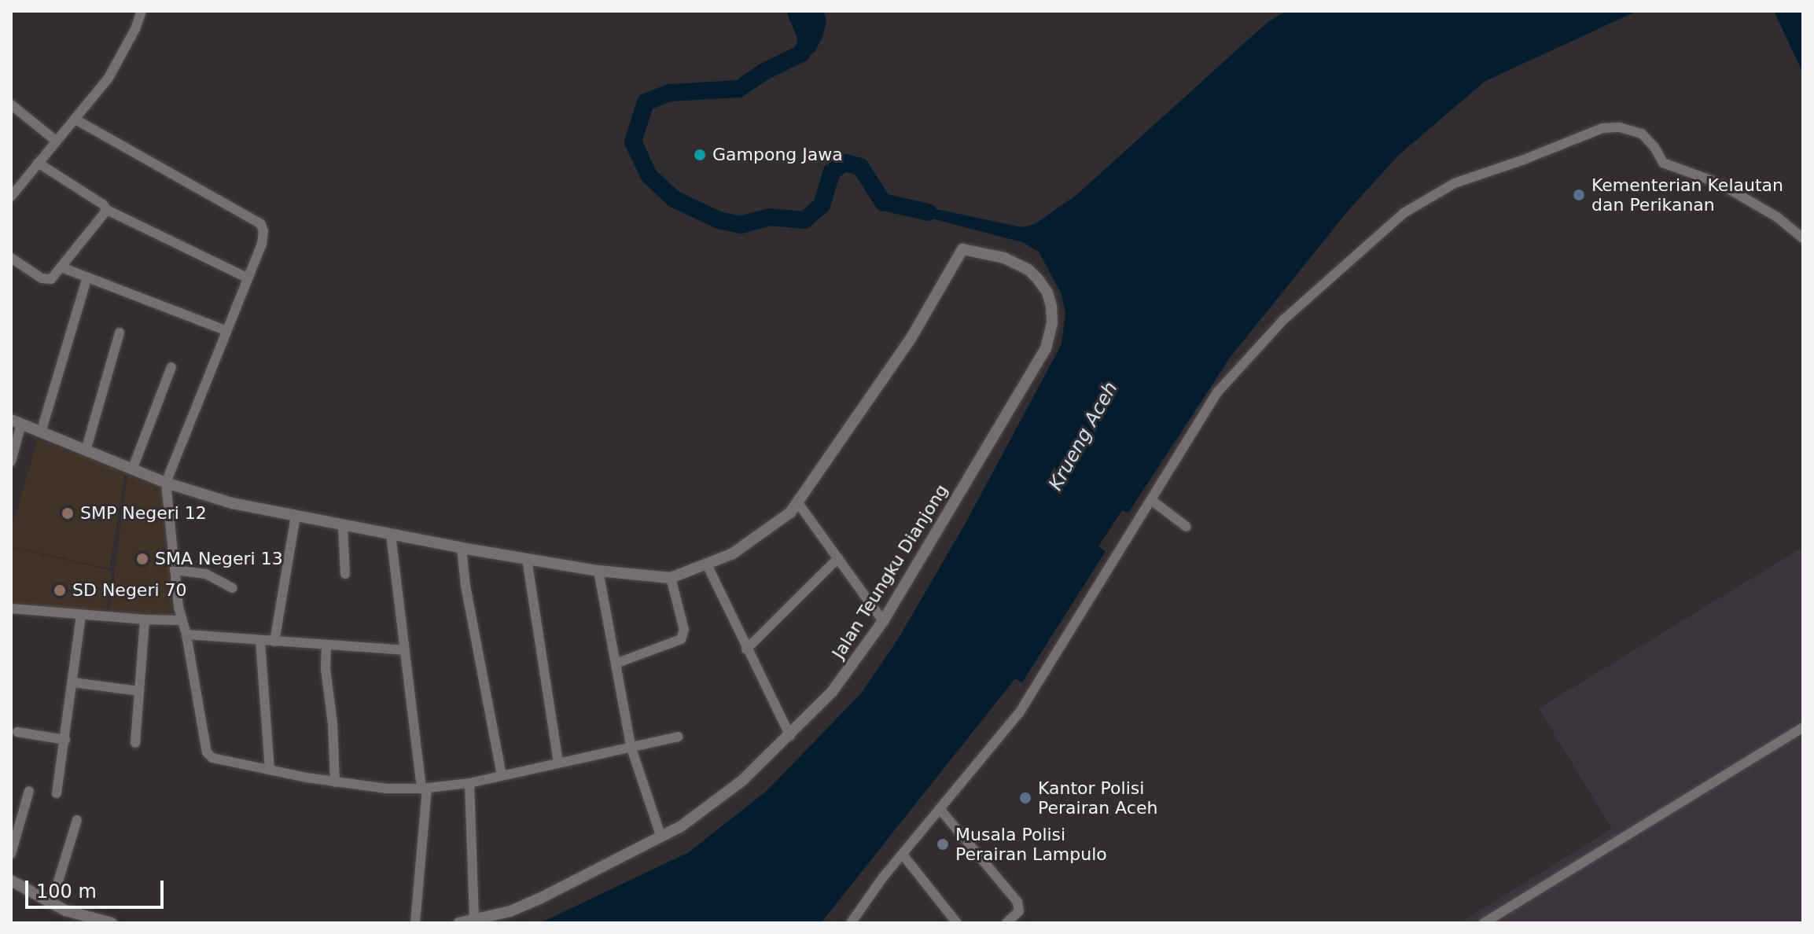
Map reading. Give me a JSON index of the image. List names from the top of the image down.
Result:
{
  "streets": {
    "street": ["Jalan Teungku Dianjong"]
  },
  "water": ["Krueng Aceh"],
  "places": [
    "Gampong Jawa",
    "Kementerian Kelautan dan Perikanan",
    "SMP Negeri 12",
    "SMA Negeri 13",
    "SD Negeri 70",
    "Kantor Polisi Perairan Aceh",
    "Musala Polisi Perairan Lampulo"
  ],
  "scale_bar": "100 m"
}
